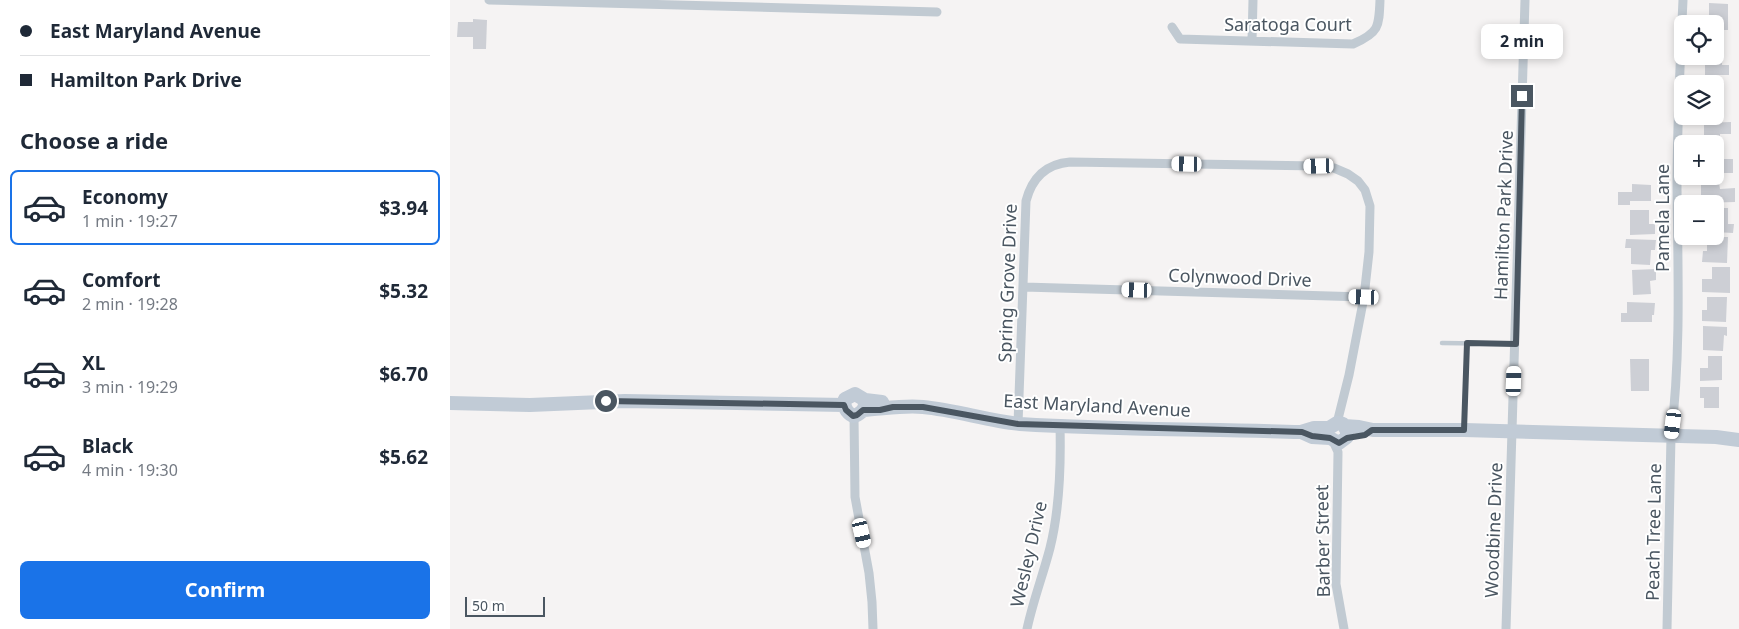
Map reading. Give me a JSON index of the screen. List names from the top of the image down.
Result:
{
  "streets": {
    "street": [
      "Saratoga Court",
      "Hamilton Park Drive",
      "Pamela Lane",
      "Colynwood Drive",
      "Spring Grove Drive",
      "East Maryland Avenue",
      "Woodbine Drive",
      "Peach Tree Lane",
      "Barber Street",
      "Wesley Drive"
    ]
  },
  "crossings": [
    ["Hamilton Park Drive", "East Maryland Avenue"],
    ["Hamilton Park Drive", "Woodbine Drive"],
    ["Pamela Lane", "East Maryland Avenue"],
    ["Pamela Lane", "Peach Tree Lane"],
    ["Colynwood Drive", "Spring Grove Drive"],
    ["Spring Grove Drive", "East Maryland Avenue"],
    ["Spring Grove Drive", "Barber Street"],
    ["East Maryland Avenue", "Woodbine Drive"],
    ["East Maryland Avenue", "Peach Tree Lane"],
    ["East Maryland Avenue", "Barber Street"],
    ["East Maryland Avenue", "Wesley Drive"]
  ],
  "scale_bar": "50 m",
  "page": {
    "banner": ["East Maryland Avenue", "Hamilton Park Drive"],
    "map_buttons": ["+", "−"],
    "bubble": "2 min",
    "heading": "Choose a ride",
    "list": [
      {
        "name": "Economy",
        "note": "1 min · 19:27",
        "value": "$3.94"
      },
      {
        "name": "Comfort",
        "note": "2 min · 19:28",
        "value": "$5.32"
      },
      {
        "name": "XL",
        "note": "3 min · 19:29",
        "value": "$6.70"
      },
      {
        "name": "Black",
        "note": "4 min · 19:30",
        "value": "$5.62"
      }
    ],
    "buttons": "Confirm",
    "scale": "50 m"
  }
}
